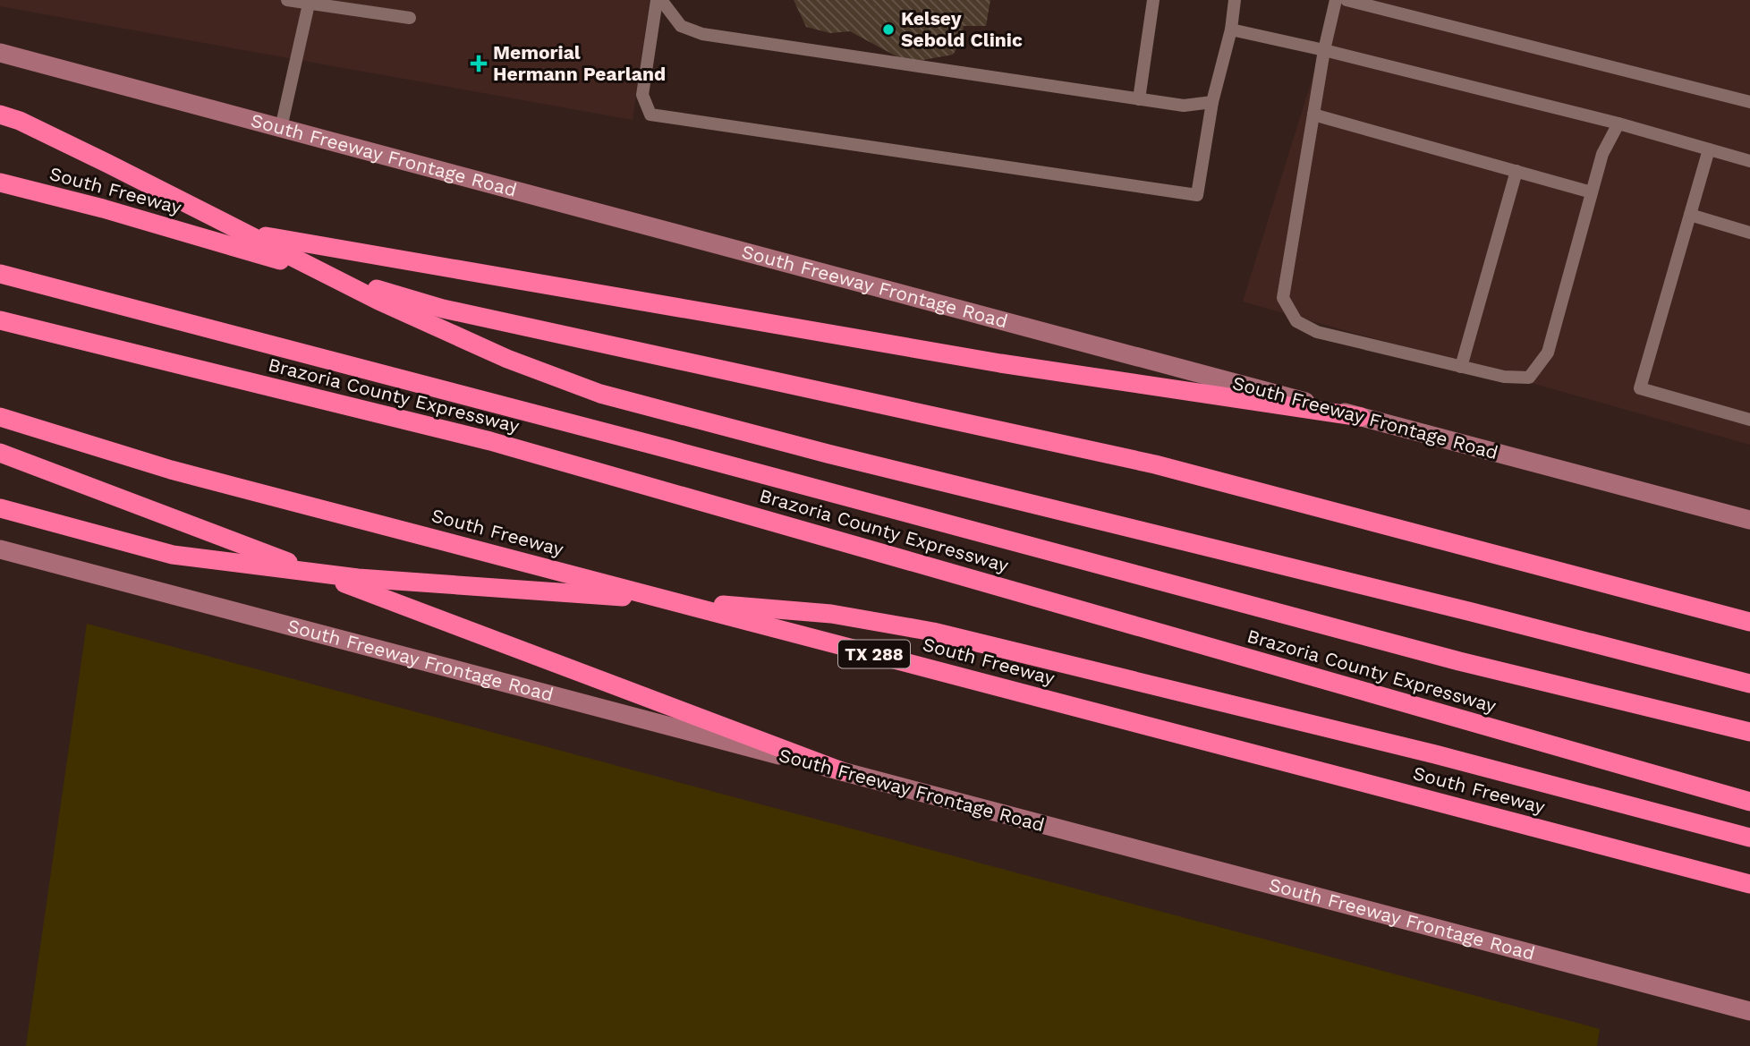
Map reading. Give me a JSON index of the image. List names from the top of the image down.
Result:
{
  "streets": {
    "highway": ["South Freeway", "Brazoria County Expressway", "TX 288"],
    "main road": ["South Freeway Frontage Road"]
  },
  "places": {
    "other": ["Kelsey Sebold Clinic"],
    "health": ["Memorial Hermann Pearland"]
  }
}
